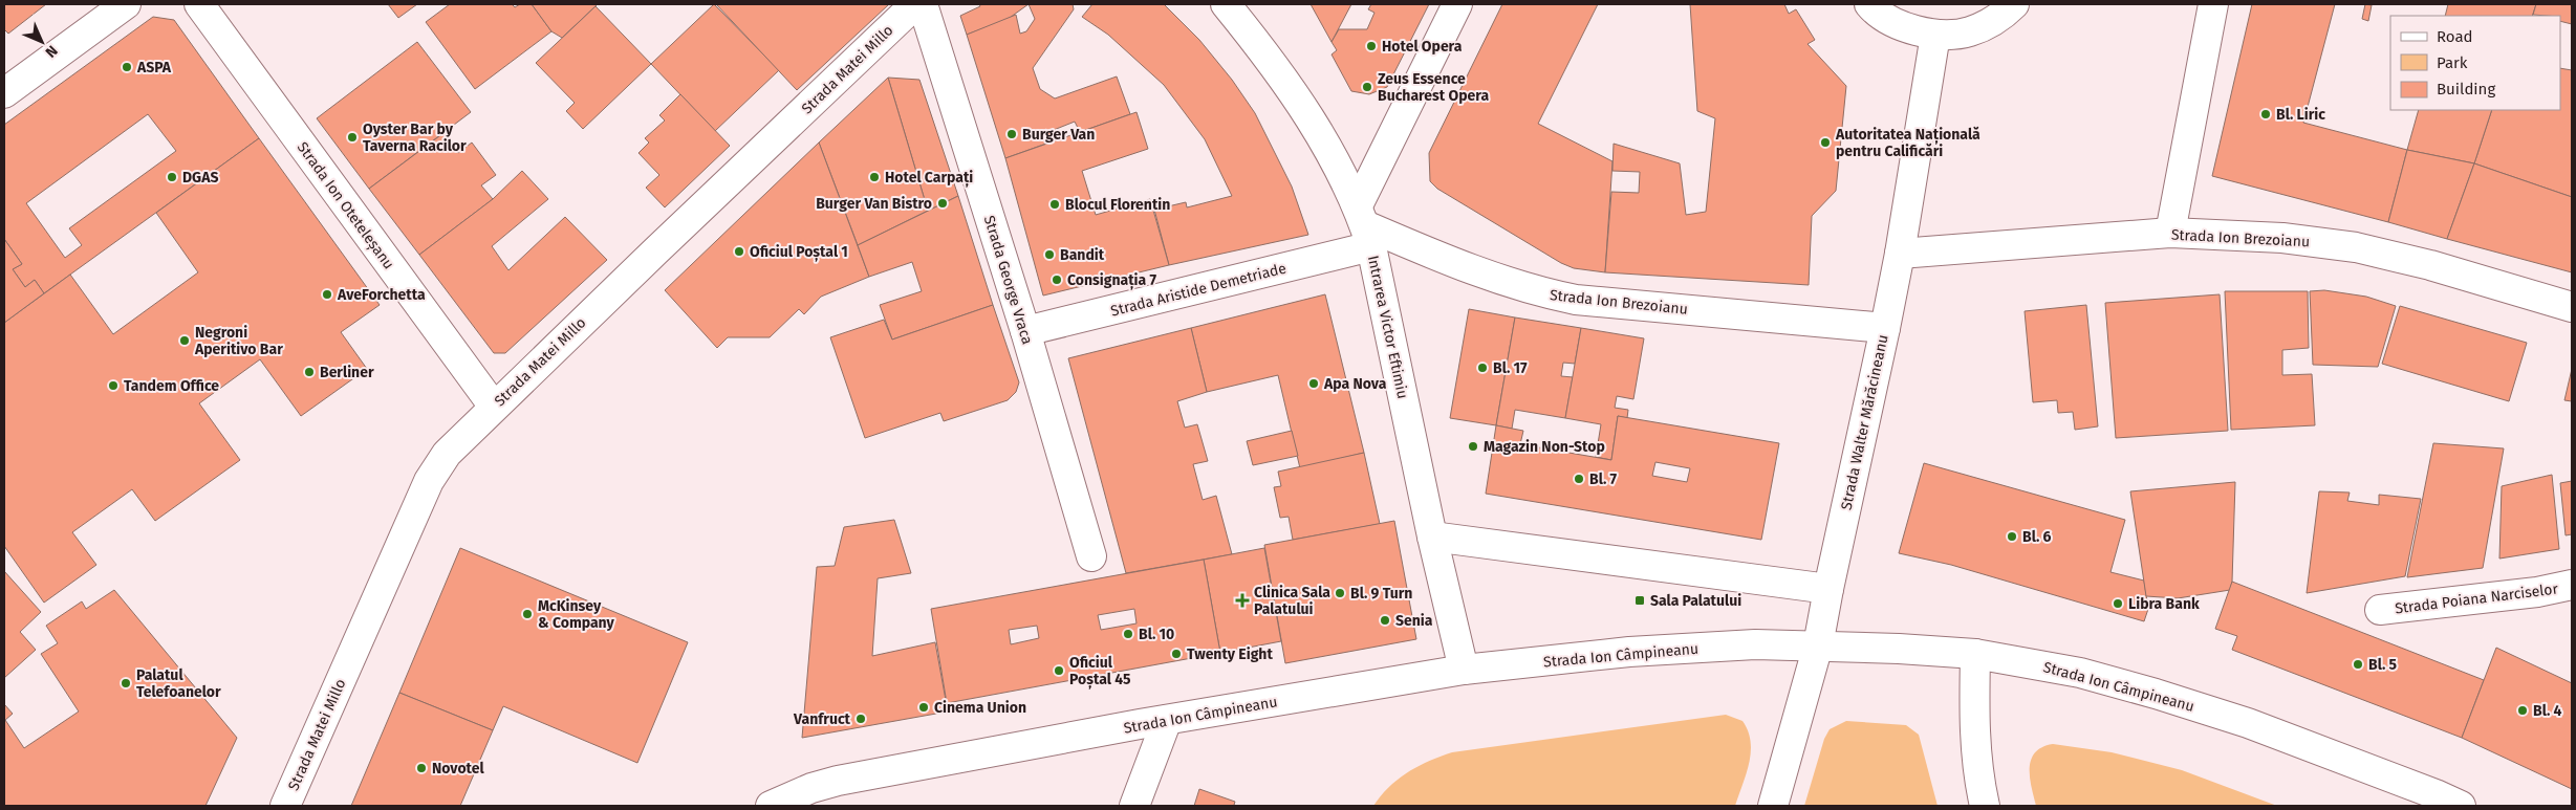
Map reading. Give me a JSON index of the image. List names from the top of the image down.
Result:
{
  "streets": {
    "street": [
      "Strada Matei Millo",
      "Strada Ion Oteteleșanu",
      "Strada Ion Brezoianu",
      "Strada George Vraca",
      "Strada Aristide Demetriade",
      "Intrarea Victor Eftimiu",
      "Strada Walter Mărăcineanu",
      "Strada Poiana Narciselor",
      "Strada Ion Câmpineanu"
    ]
  },
  "crossings": [
    ["Strada Matei Millo", "Strada Ion Oteteleșanu"],
    ["Strada Ion Brezoianu", "Strada Aristide Demetriade"],
    ["Strada Ion Brezoianu", "Intrarea Victor Eftimiu"],
    ["Strada Ion Brezoianu", "Strada Walter Mărăcineanu"],
    ["Strada George Vraca", "Strada Aristide Demetriade"],
    ["Strada Aristide Demetriade", "Intrarea Victor Eftimiu"],
    ["Intrarea Victor Eftimiu", "Strada Ion Câmpineanu"],
    ["Strada Walter Mărăcineanu", "Strada Ion Câmpineanu"]
  ],
  "places": {
    "other": [
      "Hotel Opera",
      "ASPA",
      "Zeus Essence Bucharest Opera",
      "Bl. Liric",
      "Burger Van",
      "Oyster Bar by Taverna Racilor",
      "Autoritatea Națională pentru Calificări",
      "DGAS",
      "Hotel Carpați",
      "Burger Van Bistro",
      "Blocul Florentin",
      "Oficiul Poștal 1",
      "Bandit",
      "Consignația 7",
      "AveForchetta",
      "Negroni Aperitivo Bar",
      "Bl. 17",
      "Berliner",
      "Apa Nova",
      "Tandem Office",
      "Magazin Non-Stop",
      "Bl. 7",
      "Bl. 6",
      "Bl. 9 Turn",
      "Libra Bank",
      "McKinsey & Company",
      "Senia",
      "Bl. 10",
      "Twenty Eight",
      "Bl. 5",
      "Oficiul Poștal 45",
      "Palatul Telefoanelor",
      "Cinema Union",
      "Bl. 4",
      "Vanfruct",
      "Novotel"
    ],
    "health": ["Clinica Sala Palatului"],
    "transit": ["Sala Palatului"]
  },
  "legend": ["Road", "Park", "Building"],
  "north": "bottom right"
}
